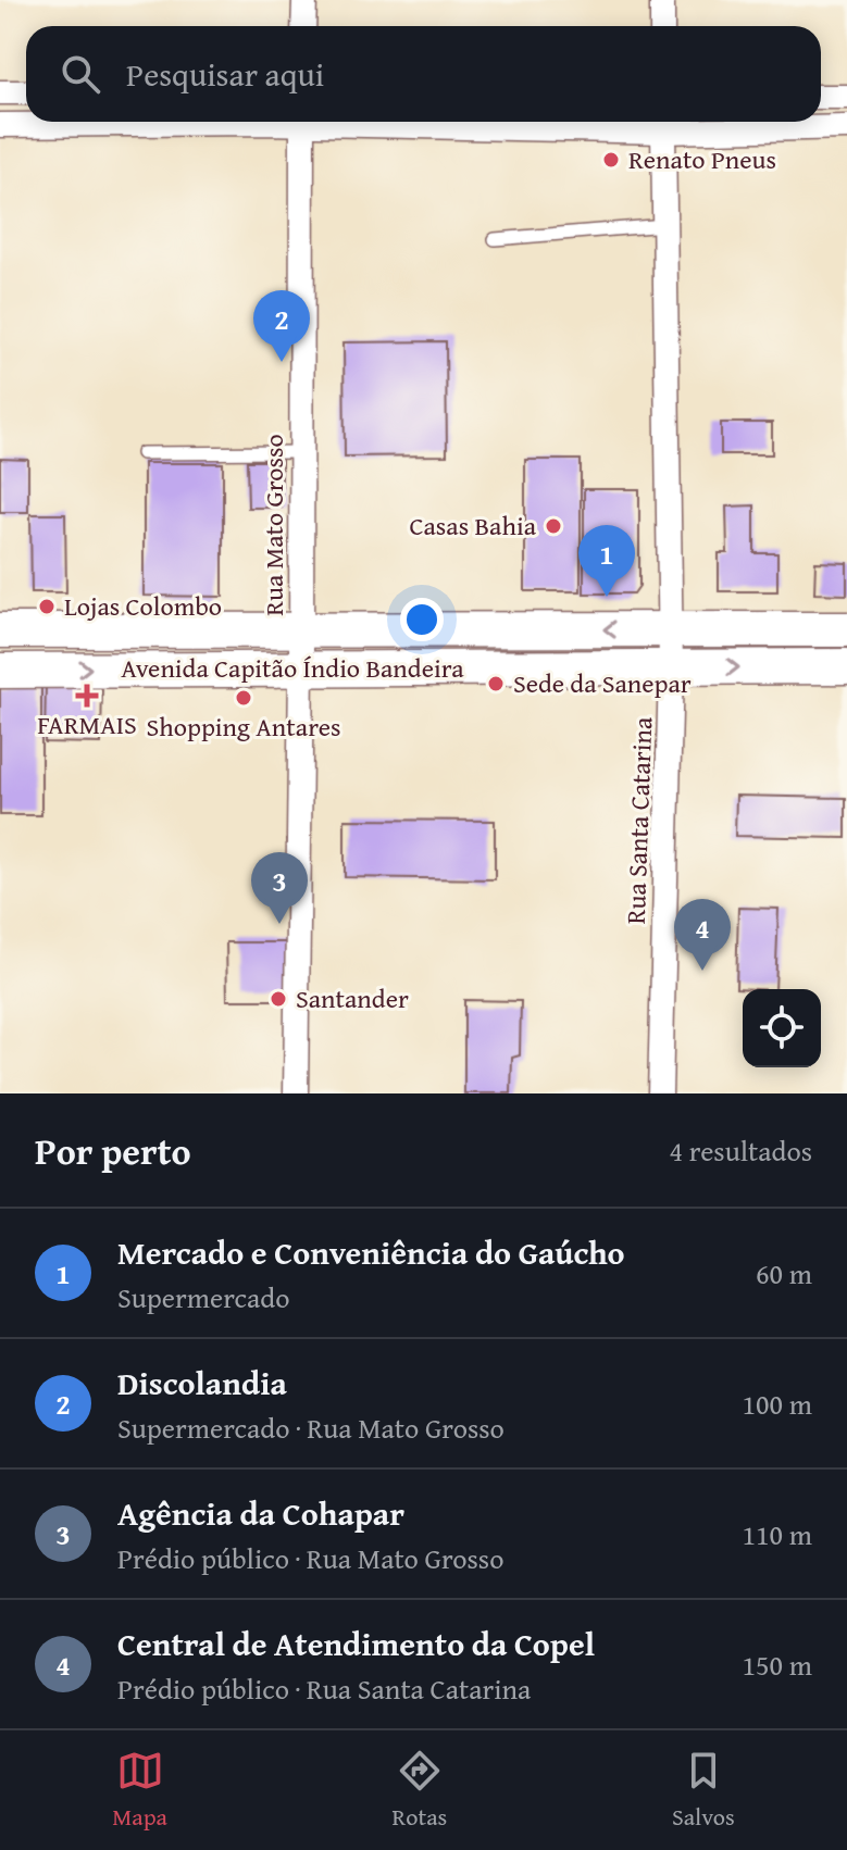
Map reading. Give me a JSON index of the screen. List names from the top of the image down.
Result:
{
  "streets": {
    "main road": ["Avenida Capitão Índio Bandeira"],
    "street": ["Rua Mato Grosso", "Rua Santa Catarina"]
  },
  "crossings": [
    ["Rua Mato Grosso", "Avenida Capitão Índio Bandeira"],
    ["Avenida Capitão Índio Bandeira", "Rua Santa Catarina"]
  ],
  "places": {
    "other": [
      "Renato Pneus",
      "Casas Bahia",
      "Lojas Colombo",
      "Sede da Sanepar",
      "Shopping Antares",
      "Santander"
    ],
    "health": ["FARMAIS"]
  },
  "page": {
    "search": "Pesquisar aqui",
    "pins": [
      "2",
      "1",
      "3",
      "4"
    ],
    "heading": ["Por perto", "4 resultados"],
    "list": [
      {
        "mark": "1",
        "name": "Mercado e Conveniência do Gaúcho",
        "note": "Supermercado",
        "value": "60 m"
      },
      {
        "mark": "2",
        "name": "Discolandia",
        "note": "Supermercado · Rua Mato Grosso",
        "value": "100 m"
      },
      {
        "mark": "3",
        "name": "Agência da Cohapar",
        "note": "Prédio público · Rua Mato Grosso",
        "value": "110 m"
      },
      {
        "mark": "4",
        "name": "Central de Atendimento da Copel",
        "note": "Prédio público · Rua Santa Catarina",
        "value": "150 m"
      }
    ],
    "nav": ["Mapa", "Rotas", "Salvos"]
  }
}
